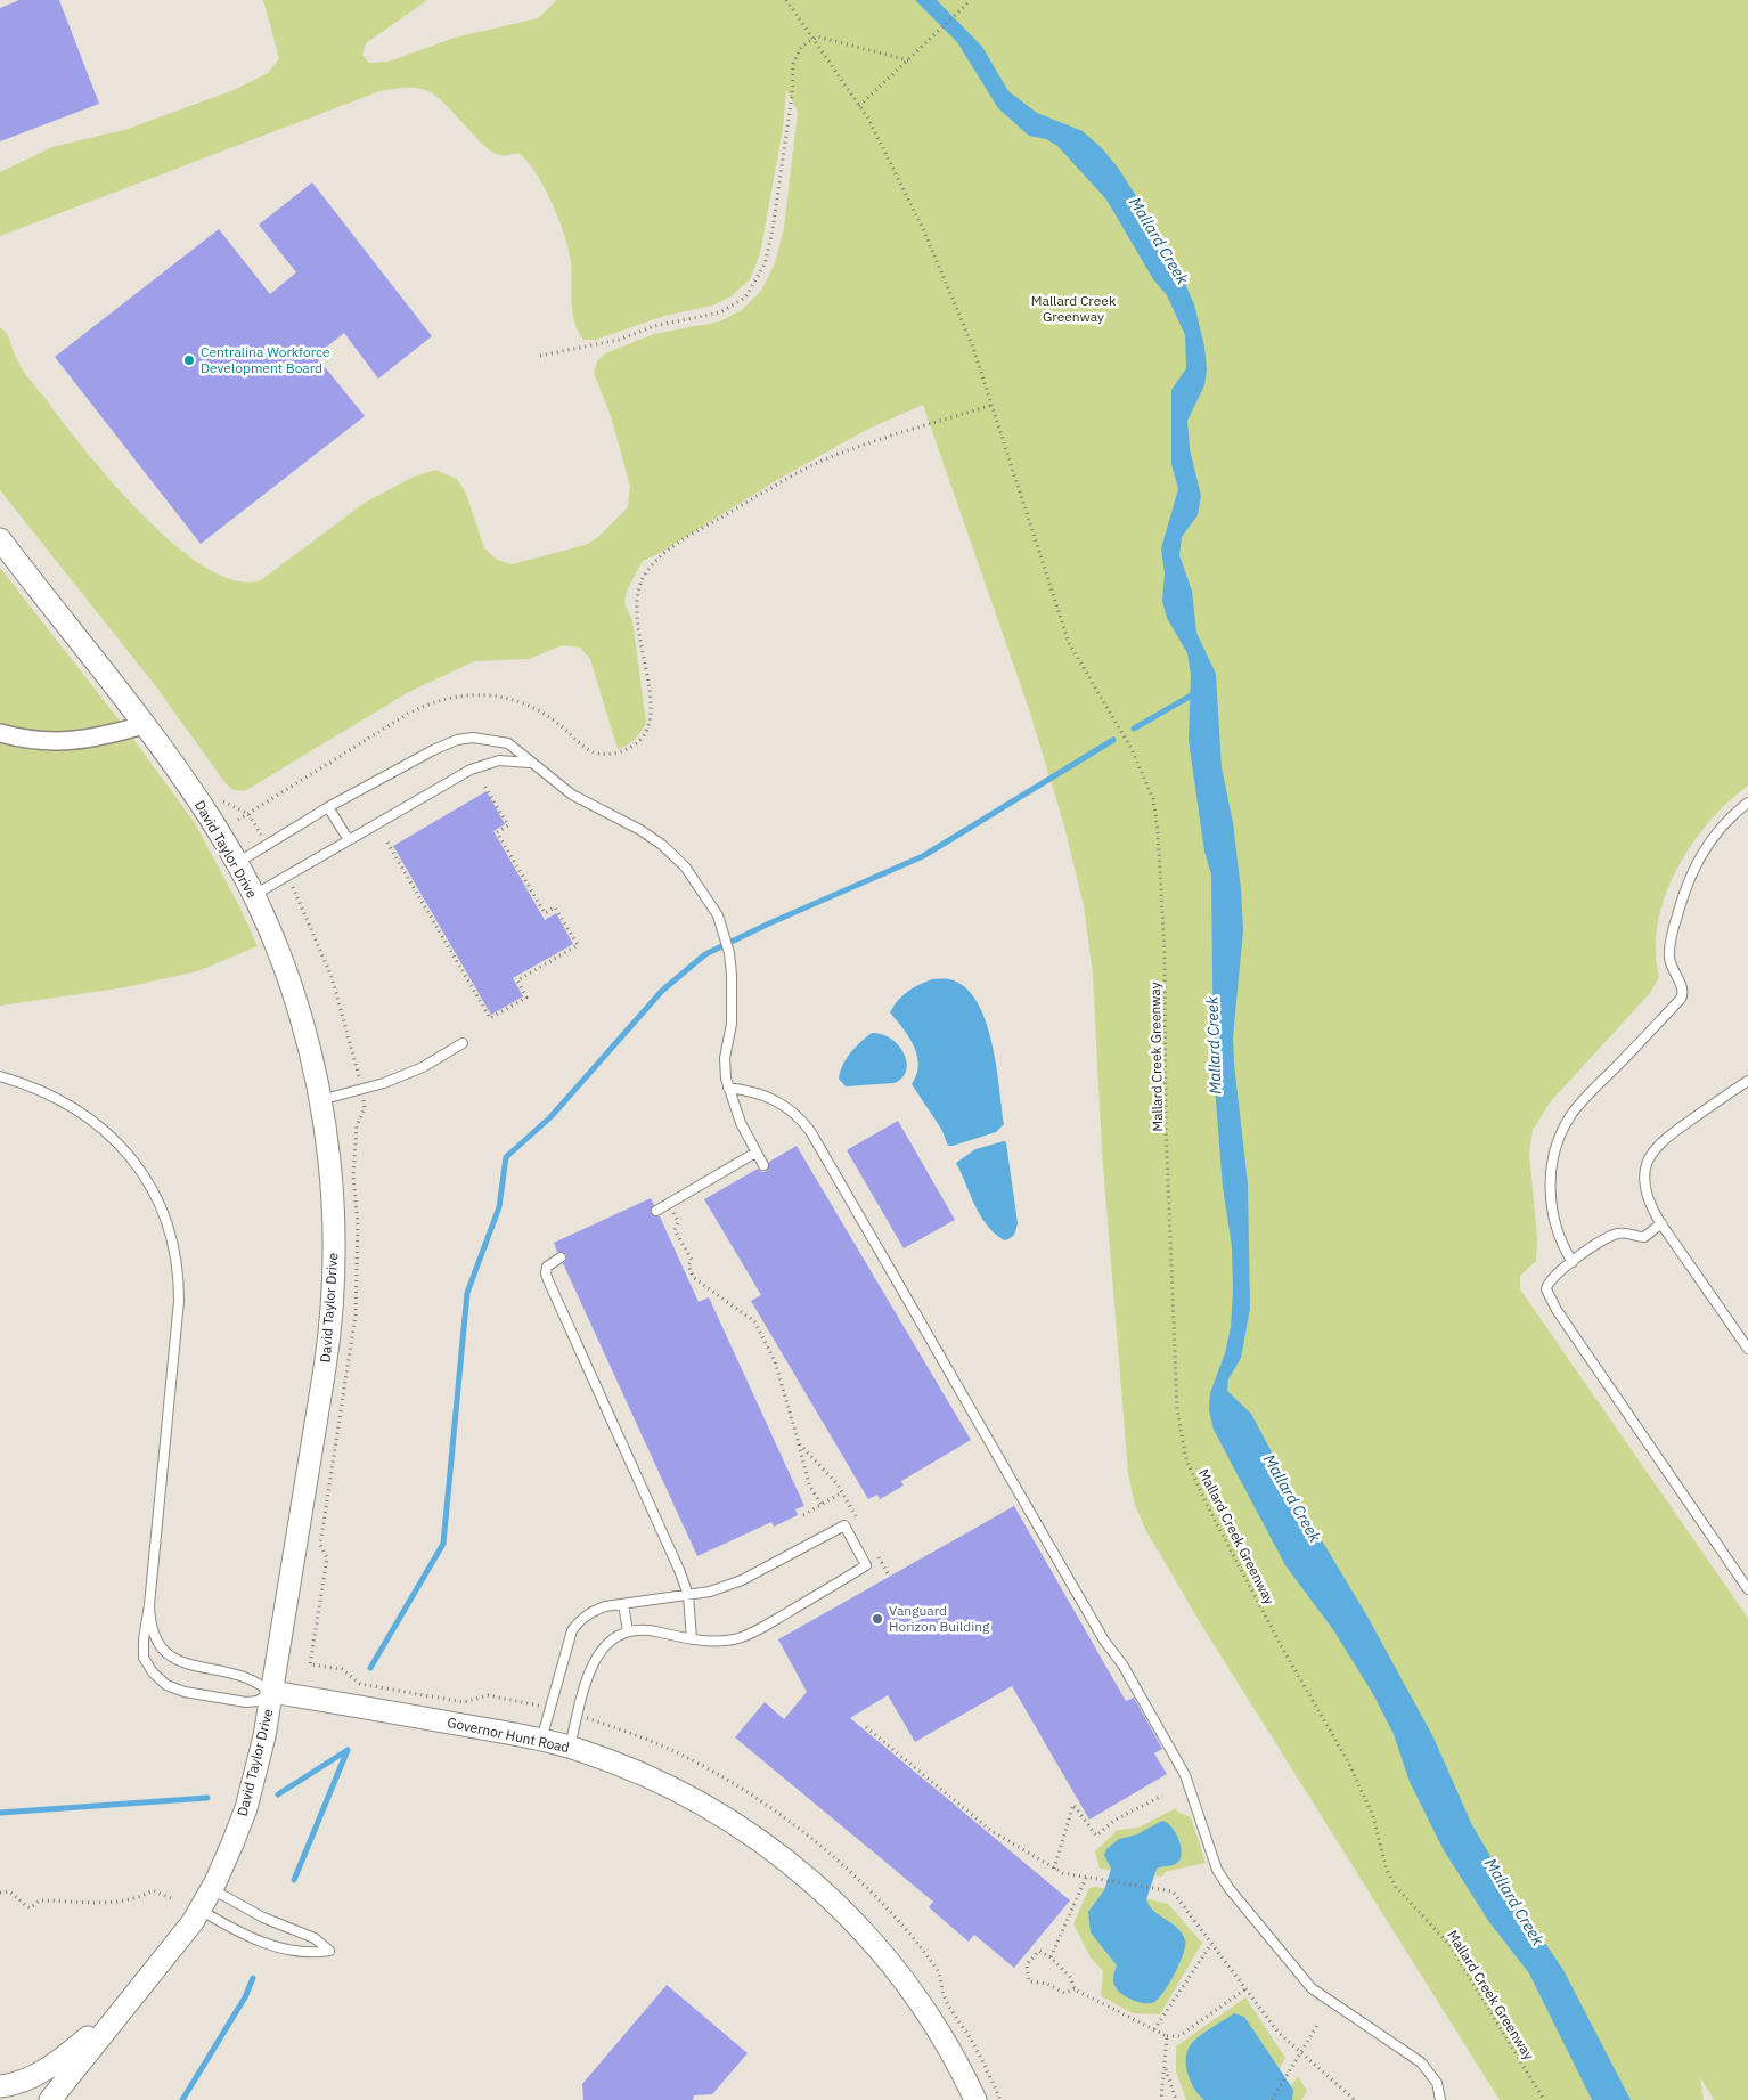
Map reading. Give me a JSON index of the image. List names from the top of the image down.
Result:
{
  "streets": {
    "street": ["David Taylor Drive", "Governor Hunt Road"],
    "path": ["Mallard Creek Greenway"]
  },
  "crossings": [
    ["David Taylor Drive", "Governor Hunt Road"]
  ],
  "water": ["Mallard Creek"],
  "parks": ["Mallard Creek Greenway"],
  "places": ["Centralina Workforce Development Board", "Vanguard Horizon Building"]
}
